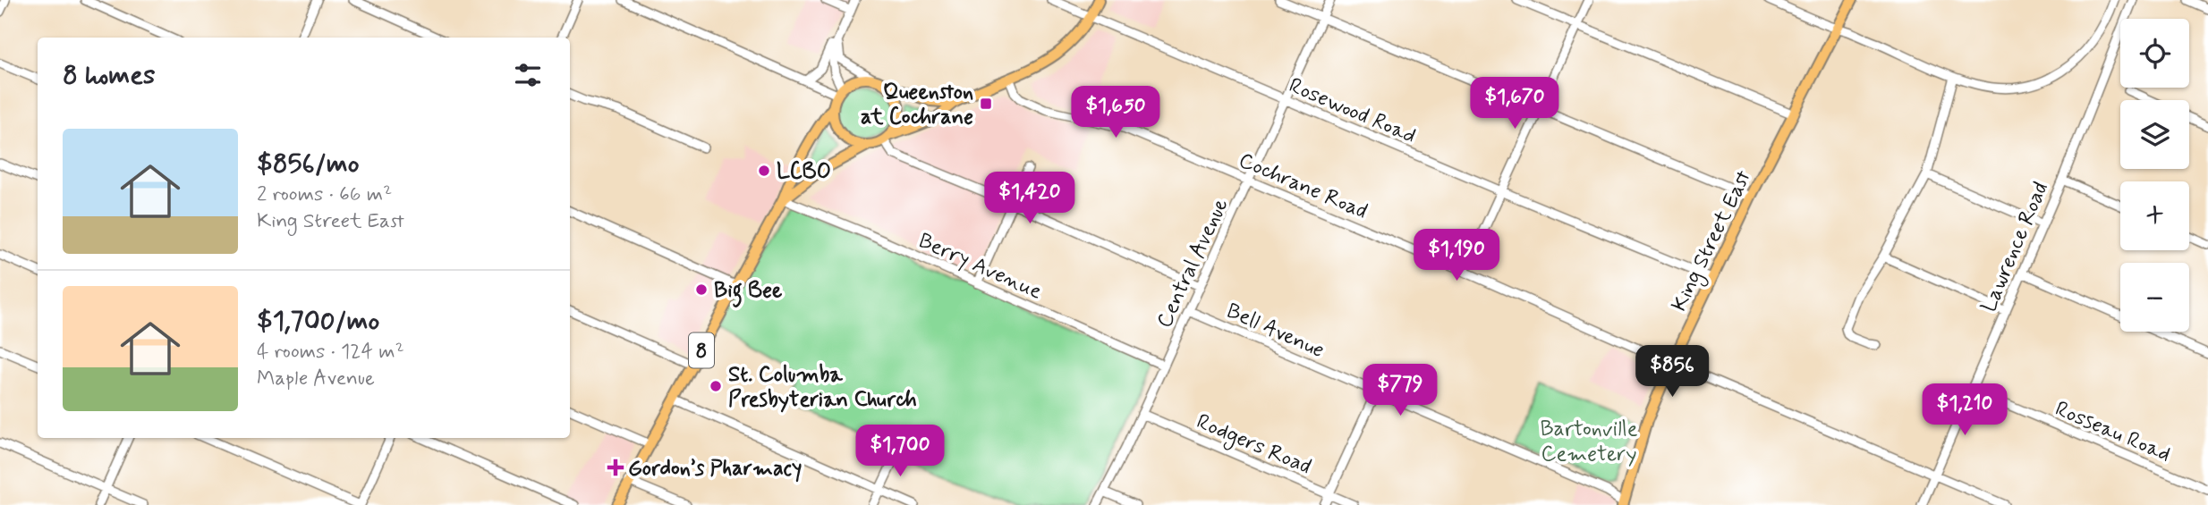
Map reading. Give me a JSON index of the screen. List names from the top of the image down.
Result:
{
  "streets": {
    "main road": ["King Street East", "8"],
    "street": [
      "Rosewood Road",
      "Cochrane Road",
      "Lawrence Road",
      "Central Avenue",
      "Berry Avenue",
      "Bell Avenue",
      "Rosseau Road",
      "Rodgers Road"
    ]
  },
  "crossings": [
    ["Rosewood Road", "King Street East"],
    ["Rosewood Road", "Central Avenue"],
    ["Cochrane Road", "King Street East"],
    ["Cochrane Road", "Lawrence Road"],
    ["Cochrane Road", "Central Avenue"],
    ["King Street East", "Bell Avenue"],
    ["Lawrence Road", "Rosseau Road"],
    ["Central Avenue", "Berry Avenue"],
    ["Central Avenue", "Bell Avenue"],
    ["Central Avenue", "Rodgers Road"],
    ["Berry Avenue", "8"]
  ],
  "parks": ["Bartonville Cemetery"],
  "places": {
    "transit": ["Queenston at Cochrane"],
    "other": ["LCBO", "Big Bee", "St. Columba Presbyterian Church"],
    "health": ["Gordon’s Pharmacy"]
  },
  "page": {
    "map_buttons": ["+", "−"],
    "heading": "8 homes",
    "price": [
      "$1,670",
      "$1,650",
      "$1,420",
      "$1,190",
      "$856",
      "$779",
      "$1,210",
      "$1,700"
    ],
    "list": [
      {
        "name": "$856/mo",
        "note": "2 rooms · 66 m² · King Street East"
      },
      {
        "name": "$1,700/mo",
        "note": "4 rooms · 124 m² · Maple Avenue"
      }
    ]
  }
}
